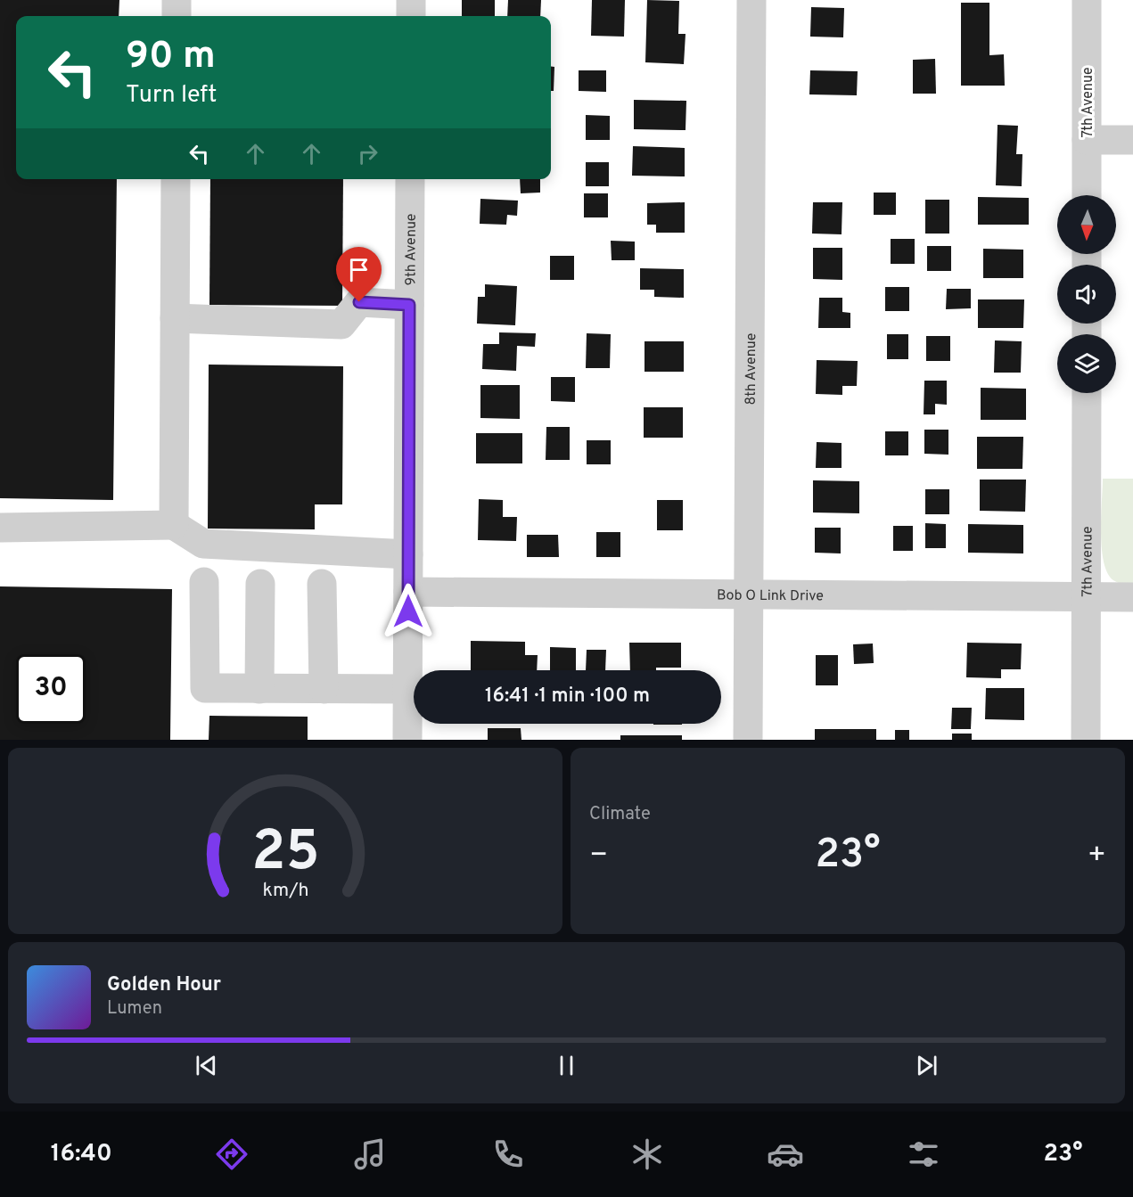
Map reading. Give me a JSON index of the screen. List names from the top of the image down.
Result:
{
  "streets": {
    "street": [
      "7th Avenue",
      "9th Avenue",
      "8th Avenue",
      "Bob O Link Drive"
    ]
  },
  "crossings": [
    ["7th Avenue", "Bob O Link Drive"],
    ["9th Avenue", "Bob O Link Drive"],
    ["8th Avenue", "Bob O Link Drive"]
  ],
  "north": "bottom",
  "page": {
    "turn": ["90 m", "Turn left"],
    "limit": "30",
    "trip": "16:41 · 1 min · 100 m",
    "tile": "Climate",
    "heat": ["−", "23°", "+"],
    "song": ["Golden Hour", "Lumen"],
    "tabs": ["16:40", "23°"],
    "gauge": ["25", "km/h"]
  }
}
